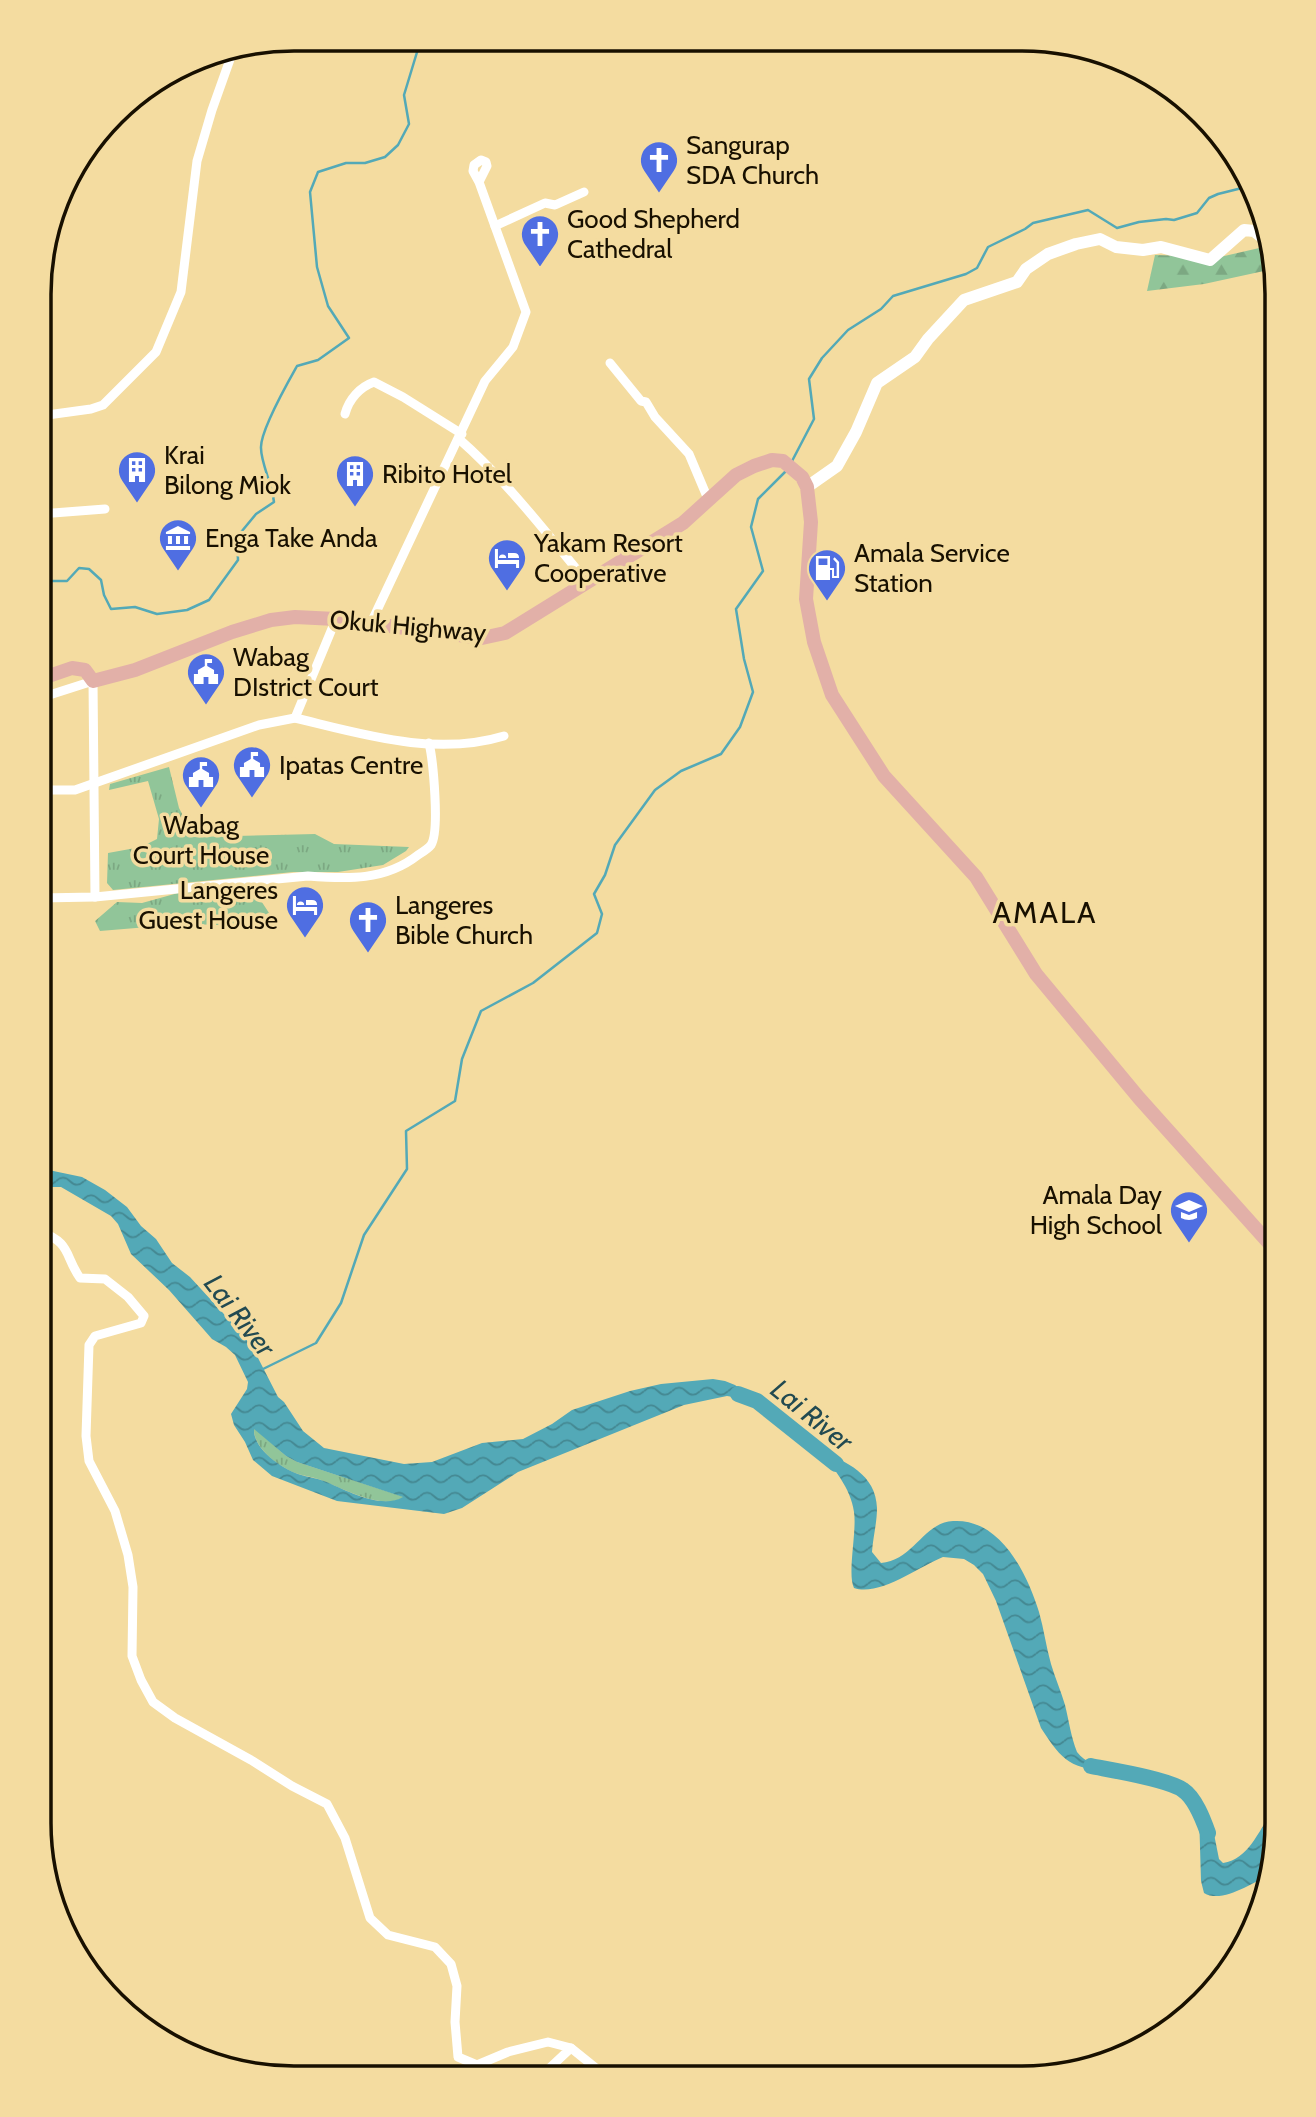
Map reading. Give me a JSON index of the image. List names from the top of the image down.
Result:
{
  "streets": {
    "main road": ["Okuk Highway"]
  },
  "districts": ["AMALA"],
  "water": ["Lai River"],
  "places": {
    "church": ["Sangurap SDA Church", "Good Shepherd Cathedral", "Langeres Bible Church"],
    "building": ["Krai Bilong Miok", "Ribito Hotel"],
    "museum": ["Enga Take Anda"],
    "hotel": ["Yakam Resort Cooperative", "Langeres Guest House"],
    "fuel station": ["Amala Service Station"],
    "public building": ["Wabag DIstrict Court", "Ipatas Centre", "Wabag Court House"],
    "school or university": ["Amala Day High School"]
  }
}
